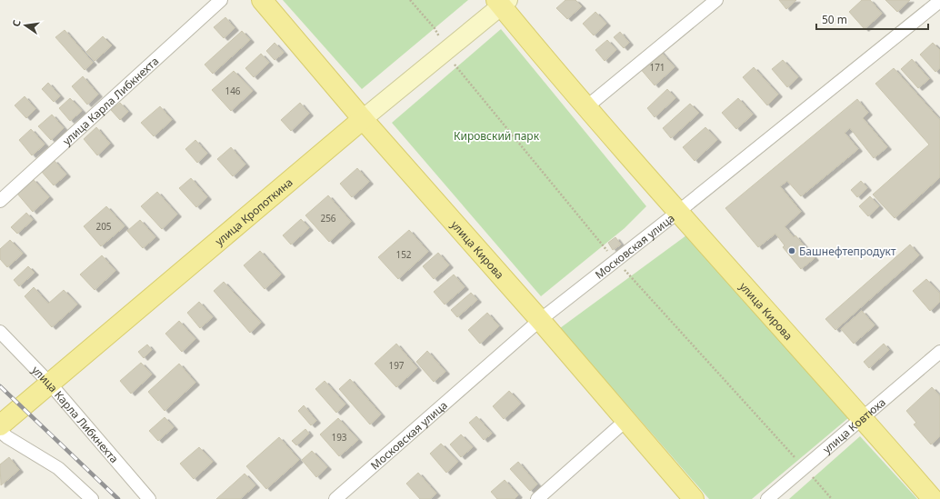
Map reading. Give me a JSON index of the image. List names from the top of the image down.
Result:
{
  "streets": {
    "main road": ["улица Кропоткина", "улица Кирова"],
    "street": ["улица Карла Либкнехта", "Московская улица", "улица Ковтюха"]
  },
  "crossings": [
    ["улица Карла Либкнехта", "улица Кропоткина"],
    ["улица Кропоткина", "улица Кирова"],
    ["Московская улица", "улица Кирова"],
    ["улица Кирова", "улица Ковтюха"]
  ],
  "parks": ["Кировский парк"],
  "places": ["Башнефтепродукт"],
  "house_numbers": [
    "171",
    "146",
    "256",
    "205",
    "152",
    "197",
    "193"
  ],
  "scale_bar": "50 m",
  "north": "left"
}
